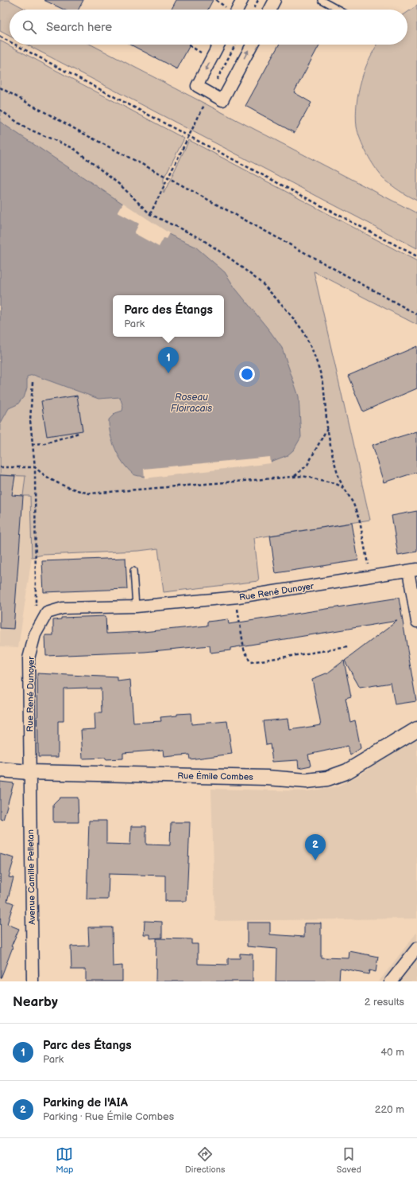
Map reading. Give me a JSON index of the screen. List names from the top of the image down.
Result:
{
  "streets": {
    "street": ["Rue René Dunoyer", "Rue Émile Combes", "Avenue Camille Pelletan"]
  },
  "crossings": [
    ["Rue René Dunoyer", "Rue Émile Combes"],
    ["Rue René Dunoyer", "Avenue Camille Pelletan"],
    ["Rue Émile Combes", "Avenue Camille Pelletan"]
  ],
  "water": ["Roseau Floiracais"],
  "page": {
    "search": "Search here",
    "popup": ["Parc des Étangs", "Park"],
    "pins": ["1", "2"],
    "heading": ["Nearby", "2 results"],
    "list": [
      {
        "mark": "1",
        "name": "Parc des Étangs",
        "note": "Park",
        "value": "40 m"
      },
      {
        "mark": "2",
        "name": "Parking de l'AIA",
        "note": "Parking · Rue Émile Combes",
        "value": "220 m"
      }
    ],
    "nav": ["Map", "Directions", "Saved"]
  }
}
